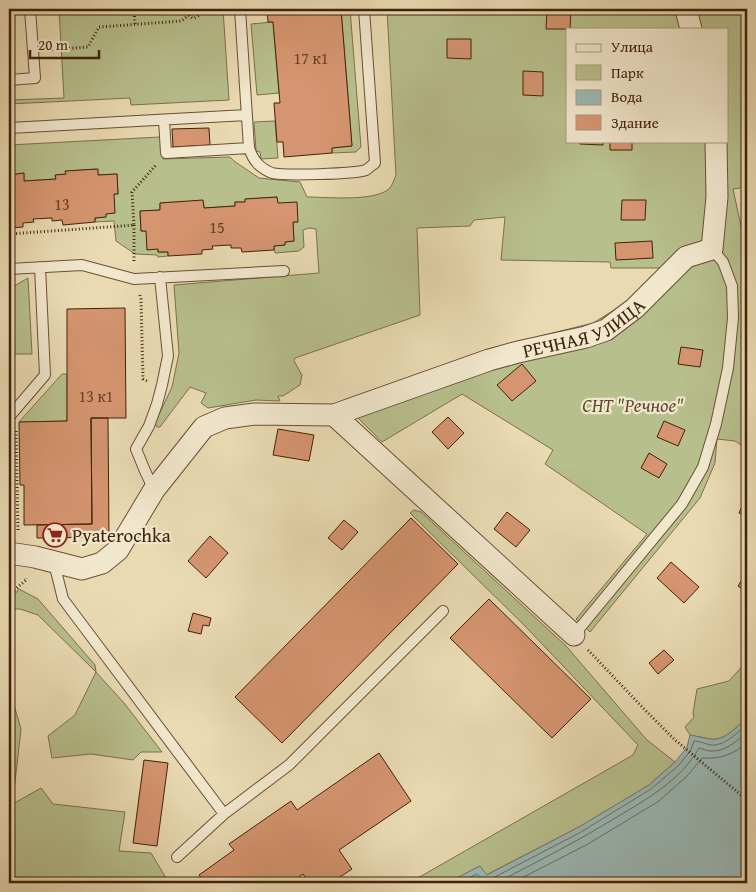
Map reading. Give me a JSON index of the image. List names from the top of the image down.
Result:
{
  "streets": {
    "street": ["РЕЧНАЯ УЛИЦА"]
  },
  "parks": ["СНТ \"Речное\""],
  "places": {
    "supermarket": ["Pyaterochka"]
  },
  "house_numbers": [
    "17 к1",
    "13",
    "15",
    "13 к1"
  ],
  "legend": [
    "Улица",
    "Парк",
    "Вода",
    "Здание"
  ],
  "scale_bar": "20 m"
}
